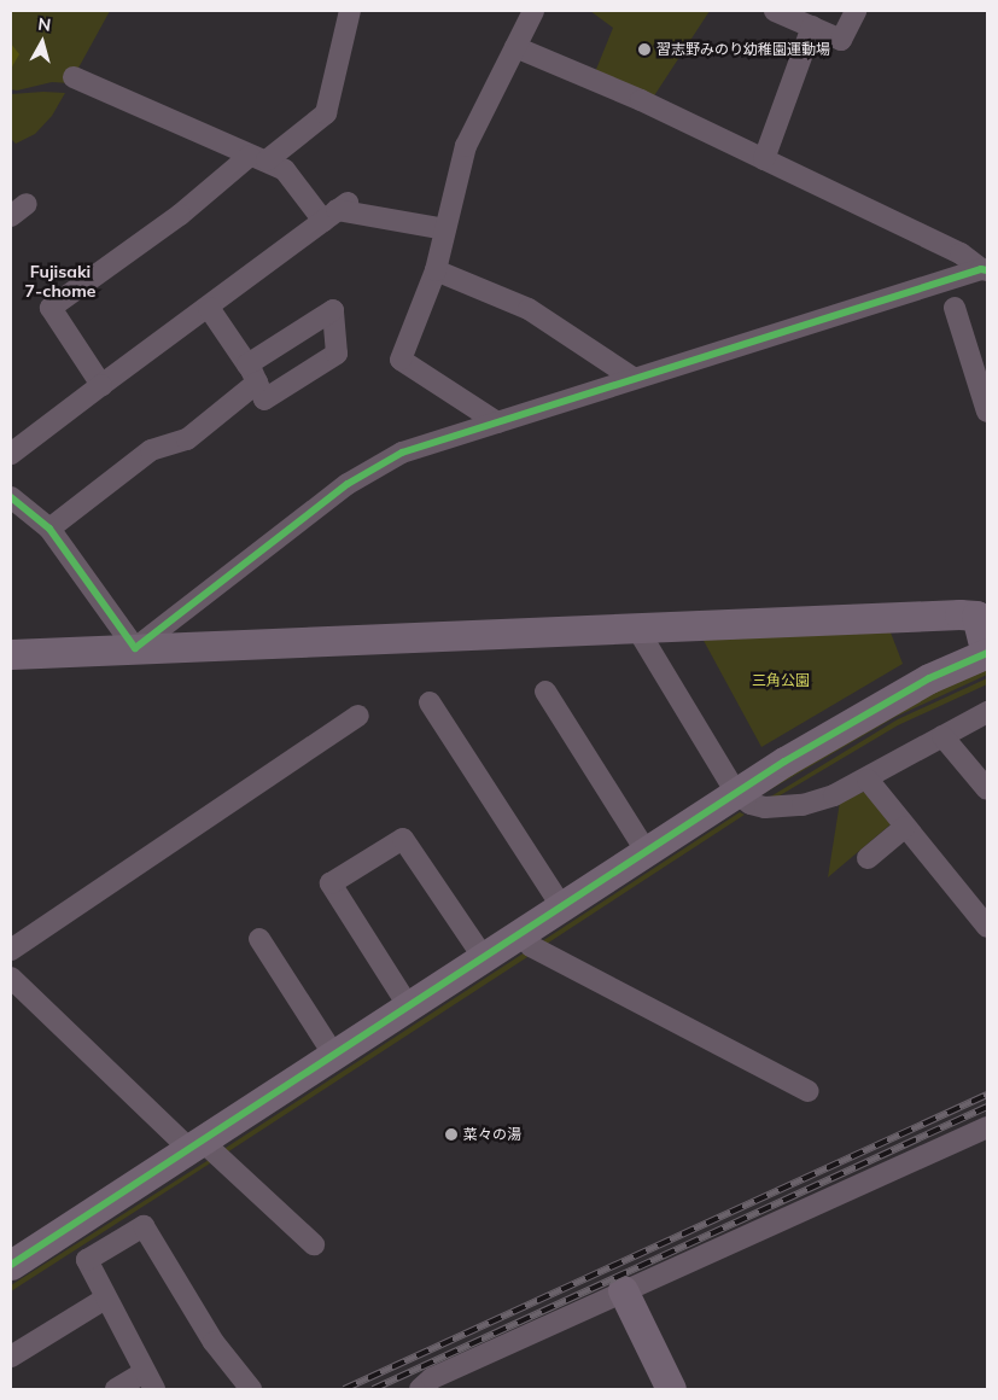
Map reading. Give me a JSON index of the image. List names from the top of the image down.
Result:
{
  "districts": ["Fujisaki 7-chome"],
  "parks": ["三角公園"],
  "places": ["習志野みのり幼稚園運動場", "菜々の湯"],
  "north": "top"
}
